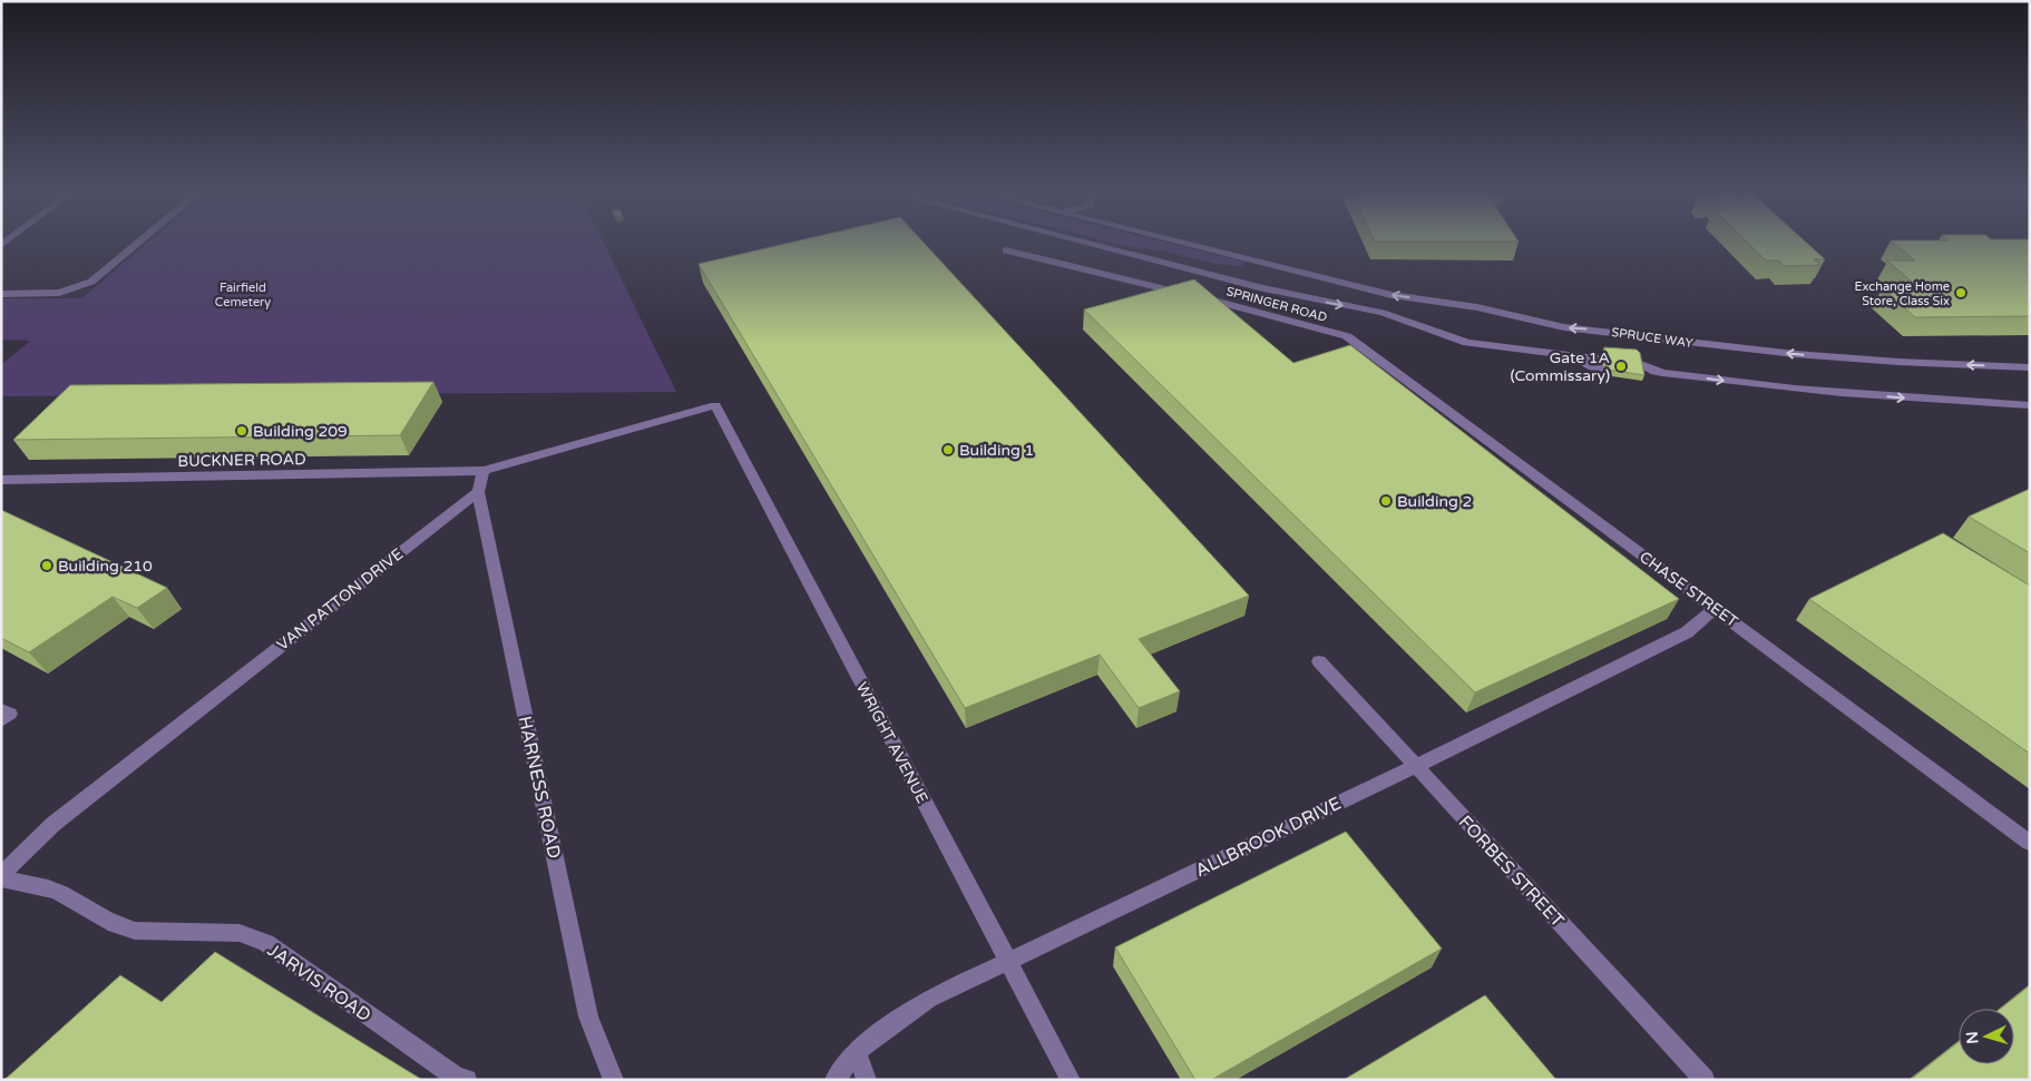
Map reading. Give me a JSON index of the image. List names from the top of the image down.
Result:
{
  "streets": {
    "street": [
      "SPRINGER ROAD",
      "SPRUCE WAY",
      "BUCKNER ROAD",
      "CHASE STREET",
      "VAN PATTON DRIVE",
      "WRIGHT AVENUE",
      "HARNESS ROAD",
      "ALLBROOK DRIVE",
      "FORBES STREET",
      "JARVIS ROAD"
    ]
  },
  "crossings": [
    ["SPRINGER ROAD", "CHASE STREET"],
    ["BUCKNER ROAD", "WRIGHT AVENUE"],
    ["CHASE STREET", "ALLBROOK DRIVE"],
    ["VAN PATTON DRIVE", "HARNESS ROAD"],
    ["VAN PATTON DRIVE", "JARVIS ROAD"],
    ["WRIGHT AVENUE", "ALLBROOK DRIVE"],
    ["ALLBROOK DRIVE", "FORBES STREET"]
  ],
  "parks": ["Fairfield Cemetery"],
  "places": [
    "Exchange Home Store, Class Six",
    "Gate 1A (Commissary)",
    "Building 209",
    "Building 1",
    "Building 2",
    "Building 210"
  ],
  "north": "left"
}
